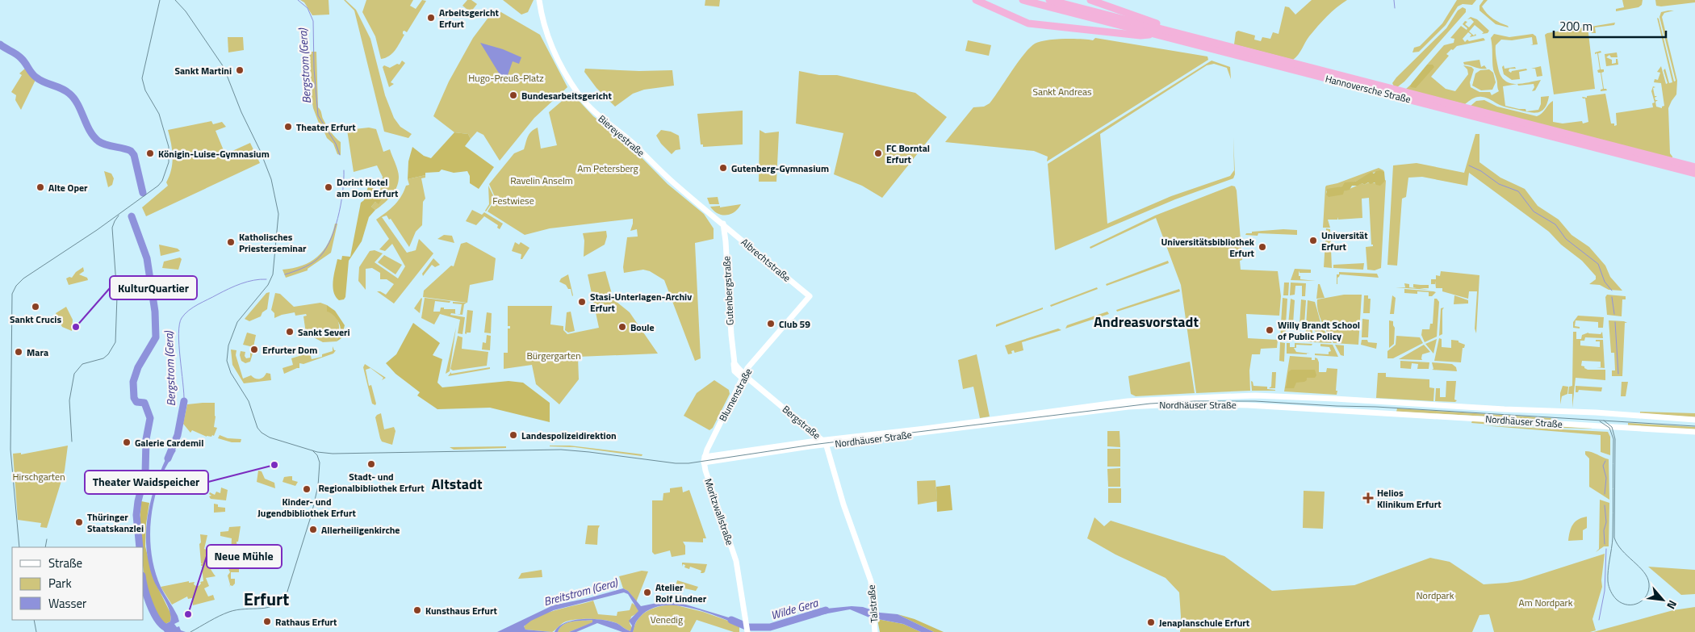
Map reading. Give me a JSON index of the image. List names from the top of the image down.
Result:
{
  "streets": {
    "highway": ["Hannoversche Straße"],
    "main road": [
      "Biereyestraße",
      "Albrechtstraße",
      "Gutenbergstraße",
      "Blumenstraße",
      "Nordhäuser Straße",
      "Bergstraße",
      "Moritzwallstraße",
      "Talstraße"
    ]
  },
  "crossings": [
    ["Biereyestraße", "Albrechtstraße"],
    ["Biereyestraße", "Gutenbergstraße"],
    ["Albrechtstraße", "Gutenbergstraße"],
    ["Albrechtstraße", "Blumenstraße"],
    ["Gutenbergstraße", "Blumenstraße"],
    ["Gutenbergstraße", "Bergstraße"],
    ["Blumenstraße", "Nordhäuser Straße"],
    ["Blumenstraße", "Bergstraße"],
    ["Blumenstraße", "Moritzwallstraße"],
    ["Nordhäuser Straße", "Bergstraße"],
    ["Nordhäuser Straße", "Moritzwallstraße"],
    ["Bergstraße", "Talstraße"]
  ],
  "districts": ["Andreasvorstadt", "Altstadt", "Erfurt"],
  "water": ["Bergstrom (Gera)", "Breitstrom (Gera)", "Wilde Gera"],
  "parks": [
    "Hugo-Preuß-Platz",
    "Sankt Andreas",
    "Am Petersberg",
    "Ravelin Anselm",
    "Festwiese",
    "Bürgergarten",
    "Hirschgarten",
    "Nordpark",
    "Am Nordpark",
    "Venedig"
  ],
  "places": {
    "other": [
      "Arbeitsgericht Erfurt",
      "Sankt Martini",
      "Bundesarbeitsgericht",
      "Theater Erfurt",
      "Königin-Luise-Gymnasium",
      "FC Borntal Erfurt",
      "Gutenberg-Gymnasium",
      "Alte Oper",
      "Dorint Hotel am Dom Erfurt",
      "Universität Erfurt",
      "Katholisches Priesterseminar",
      "Universitätsbibliothek Erfurt",
      "Stasi-Unterlagen-Archiv Erfurt",
      "Sankt Crucis",
      "Club 59",
      "KulturQuartier",
      "Boule",
      "Willy Brandt School of Public Policy",
      "Sankt Severi",
      "Erfurter Dom",
      "Mara",
      "Landespolizeidirektion",
      "Galerie Cardemil",
      "Stadt- und Regionalbibliothek Erfurt",
      "Theater Waidspeicher",
      "Kinder- und Jugendbibliothek Erfurt",
      "Thüringer Staatskanzlei",
      "Allerheiligenkirche",
      "Atelier Rolf Lindner",
      "Kunsthaus Erfurt",
      "Neue Mühle",
      "Rathaus Erfurt",
      "Jenaplanschule Erfurt"
    ],
    "health": ["Helios Klinikum Erfurt"]
  },
  "legend": ["Straße", "Park", "Wasser"],
  "scale_bar": "200 m",
  "north": "bottom right"
}
